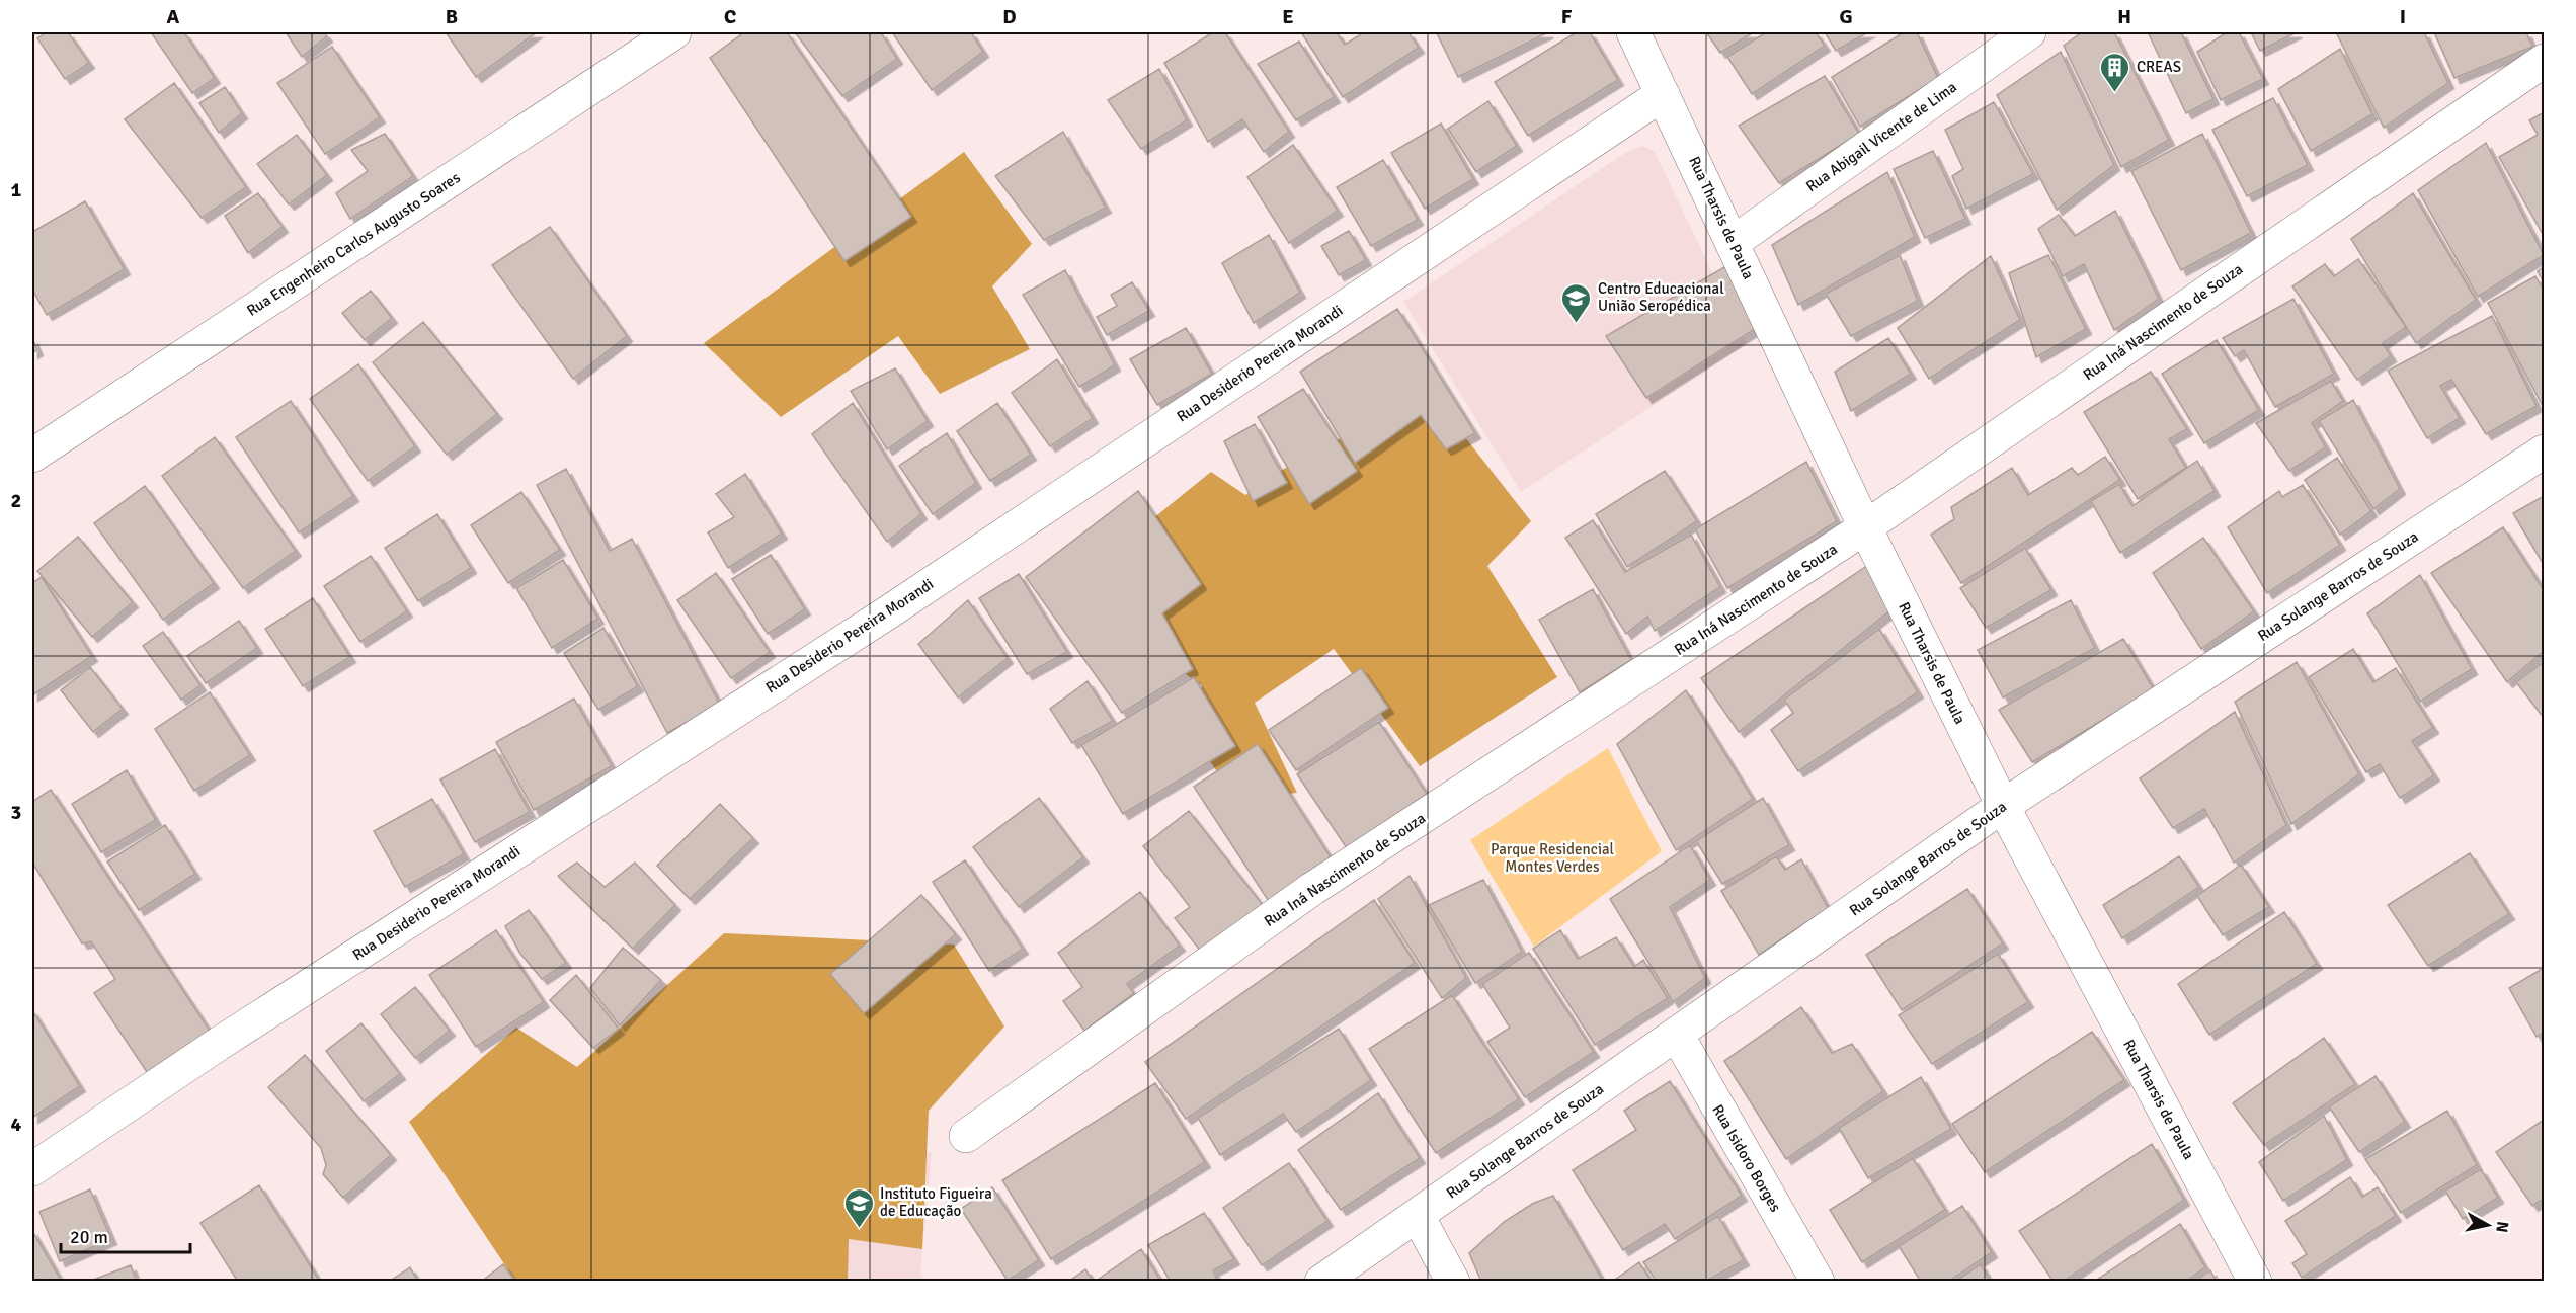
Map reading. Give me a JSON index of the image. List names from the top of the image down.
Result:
{
  "streets": {
    "street": [
      "Rua Abigail Vicente de Lima",
      "Rua Tharsis de Paula",
      "Rua Engenheiro Carlos Augusto Soares",
      "Rua Iná Nascimento de Souza",
      "Rua Desiderio Pereira Morandi",
      "Rua Solange Barros de Souza",
      "Rua Isidoro Borges"
    ]
  },
  "crossings": [
    ["Rua Abigail Vicente de Lima", "Rua Tharsis de Paula"],
    ["Rua Tharsis de Paula", "Rua Iná Nascimento de Souza"],
    ["Rua Tharsis de Paula", "Rua Desiderio Pereira Morandi"],
    ["Rua Tharsis de Paula", "Rua Solange Barros de Souza"],
    ["Rua Solange Barros de Souza", "Rua Isidoro Borges"]
  ],
  "parks": ["Parque Residencial Montes Verdes"],
  "places": {
    "building": ["CREAS"],
    "school or university": ["Centro Educacional União Seropédica", "Instituto Figueira de Educação"]
  },
  "scale_bar": "20 m",
  "north": "right",
  "grid": {
    "columns": [
      "A",
      "B",
      "C",
      "D",
      "E",
      "F",
      "G",
      "H",
      "I"
    ],
    "rows": [
      "1",
      "2",
      "3",
      "4"
    ]
  }
}
